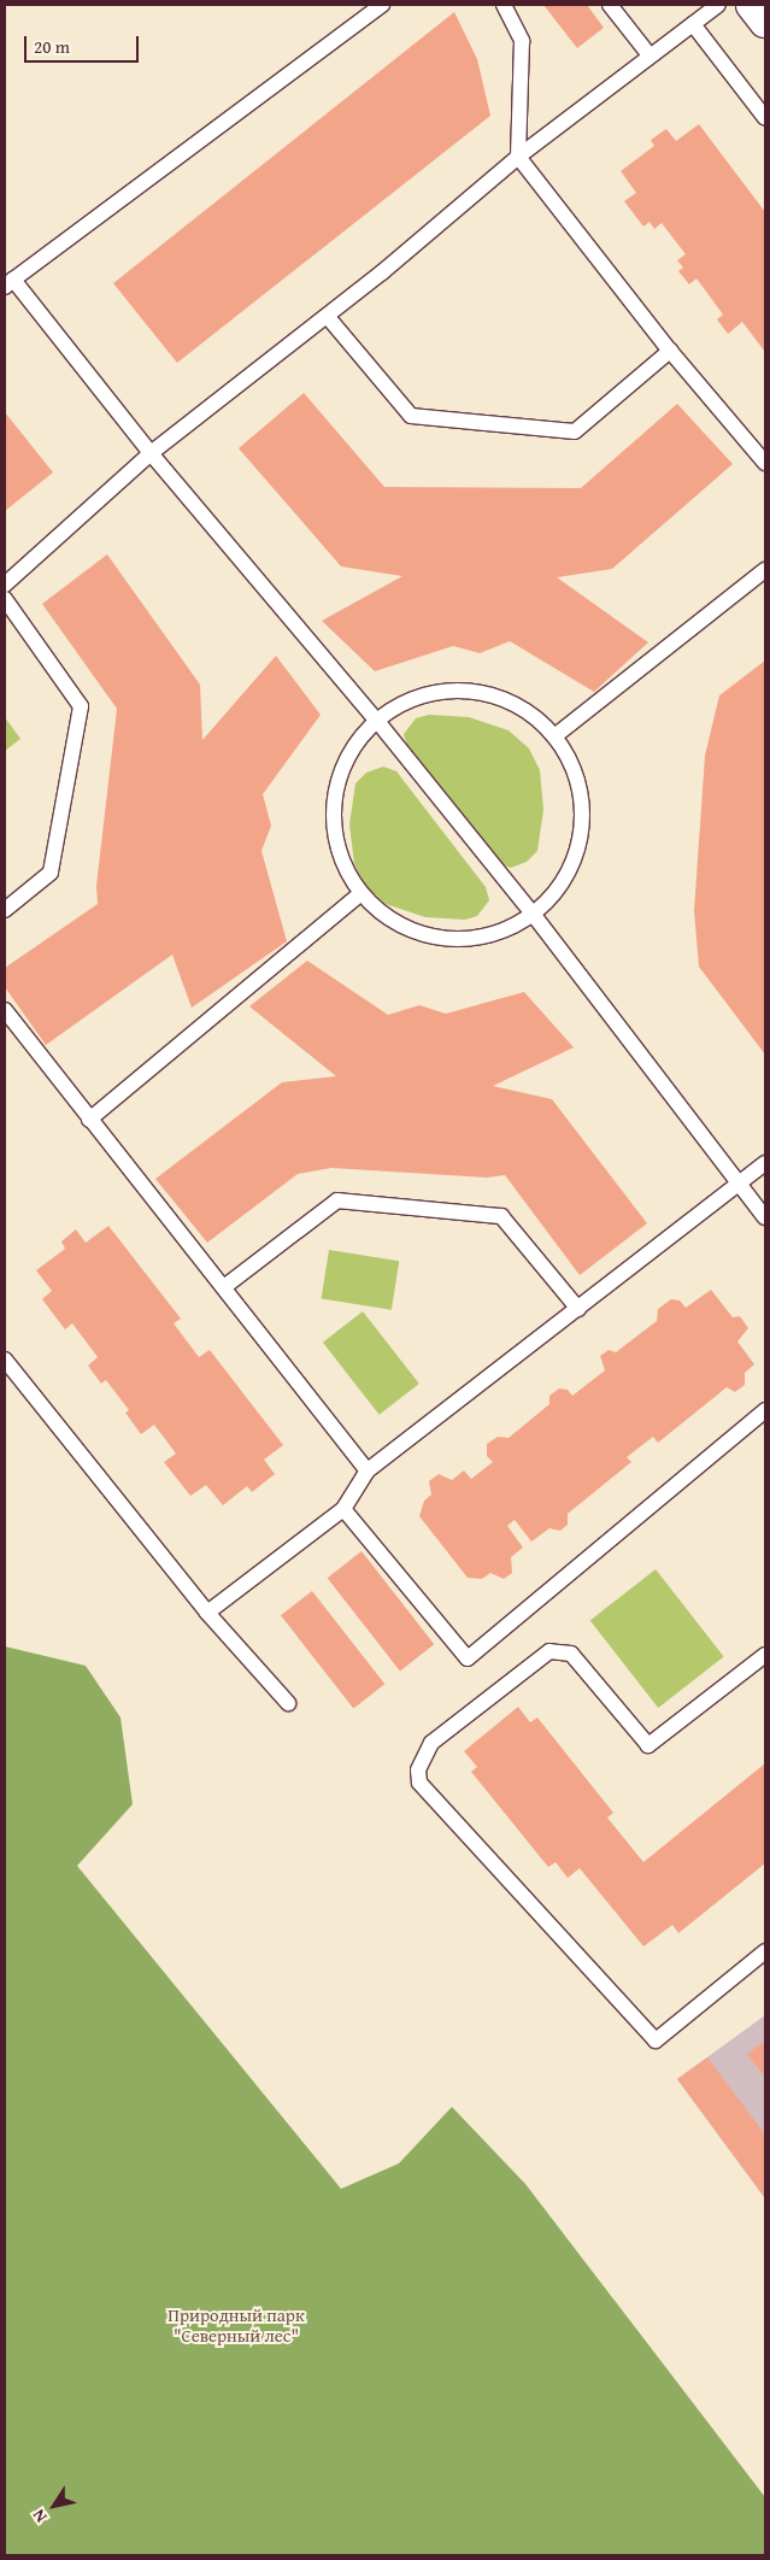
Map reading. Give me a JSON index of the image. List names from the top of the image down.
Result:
{
  "parks": ["Природный парк \"Северный лес\""],
  "scale_bar": "20 m",
  "north": "bottom left"
}
